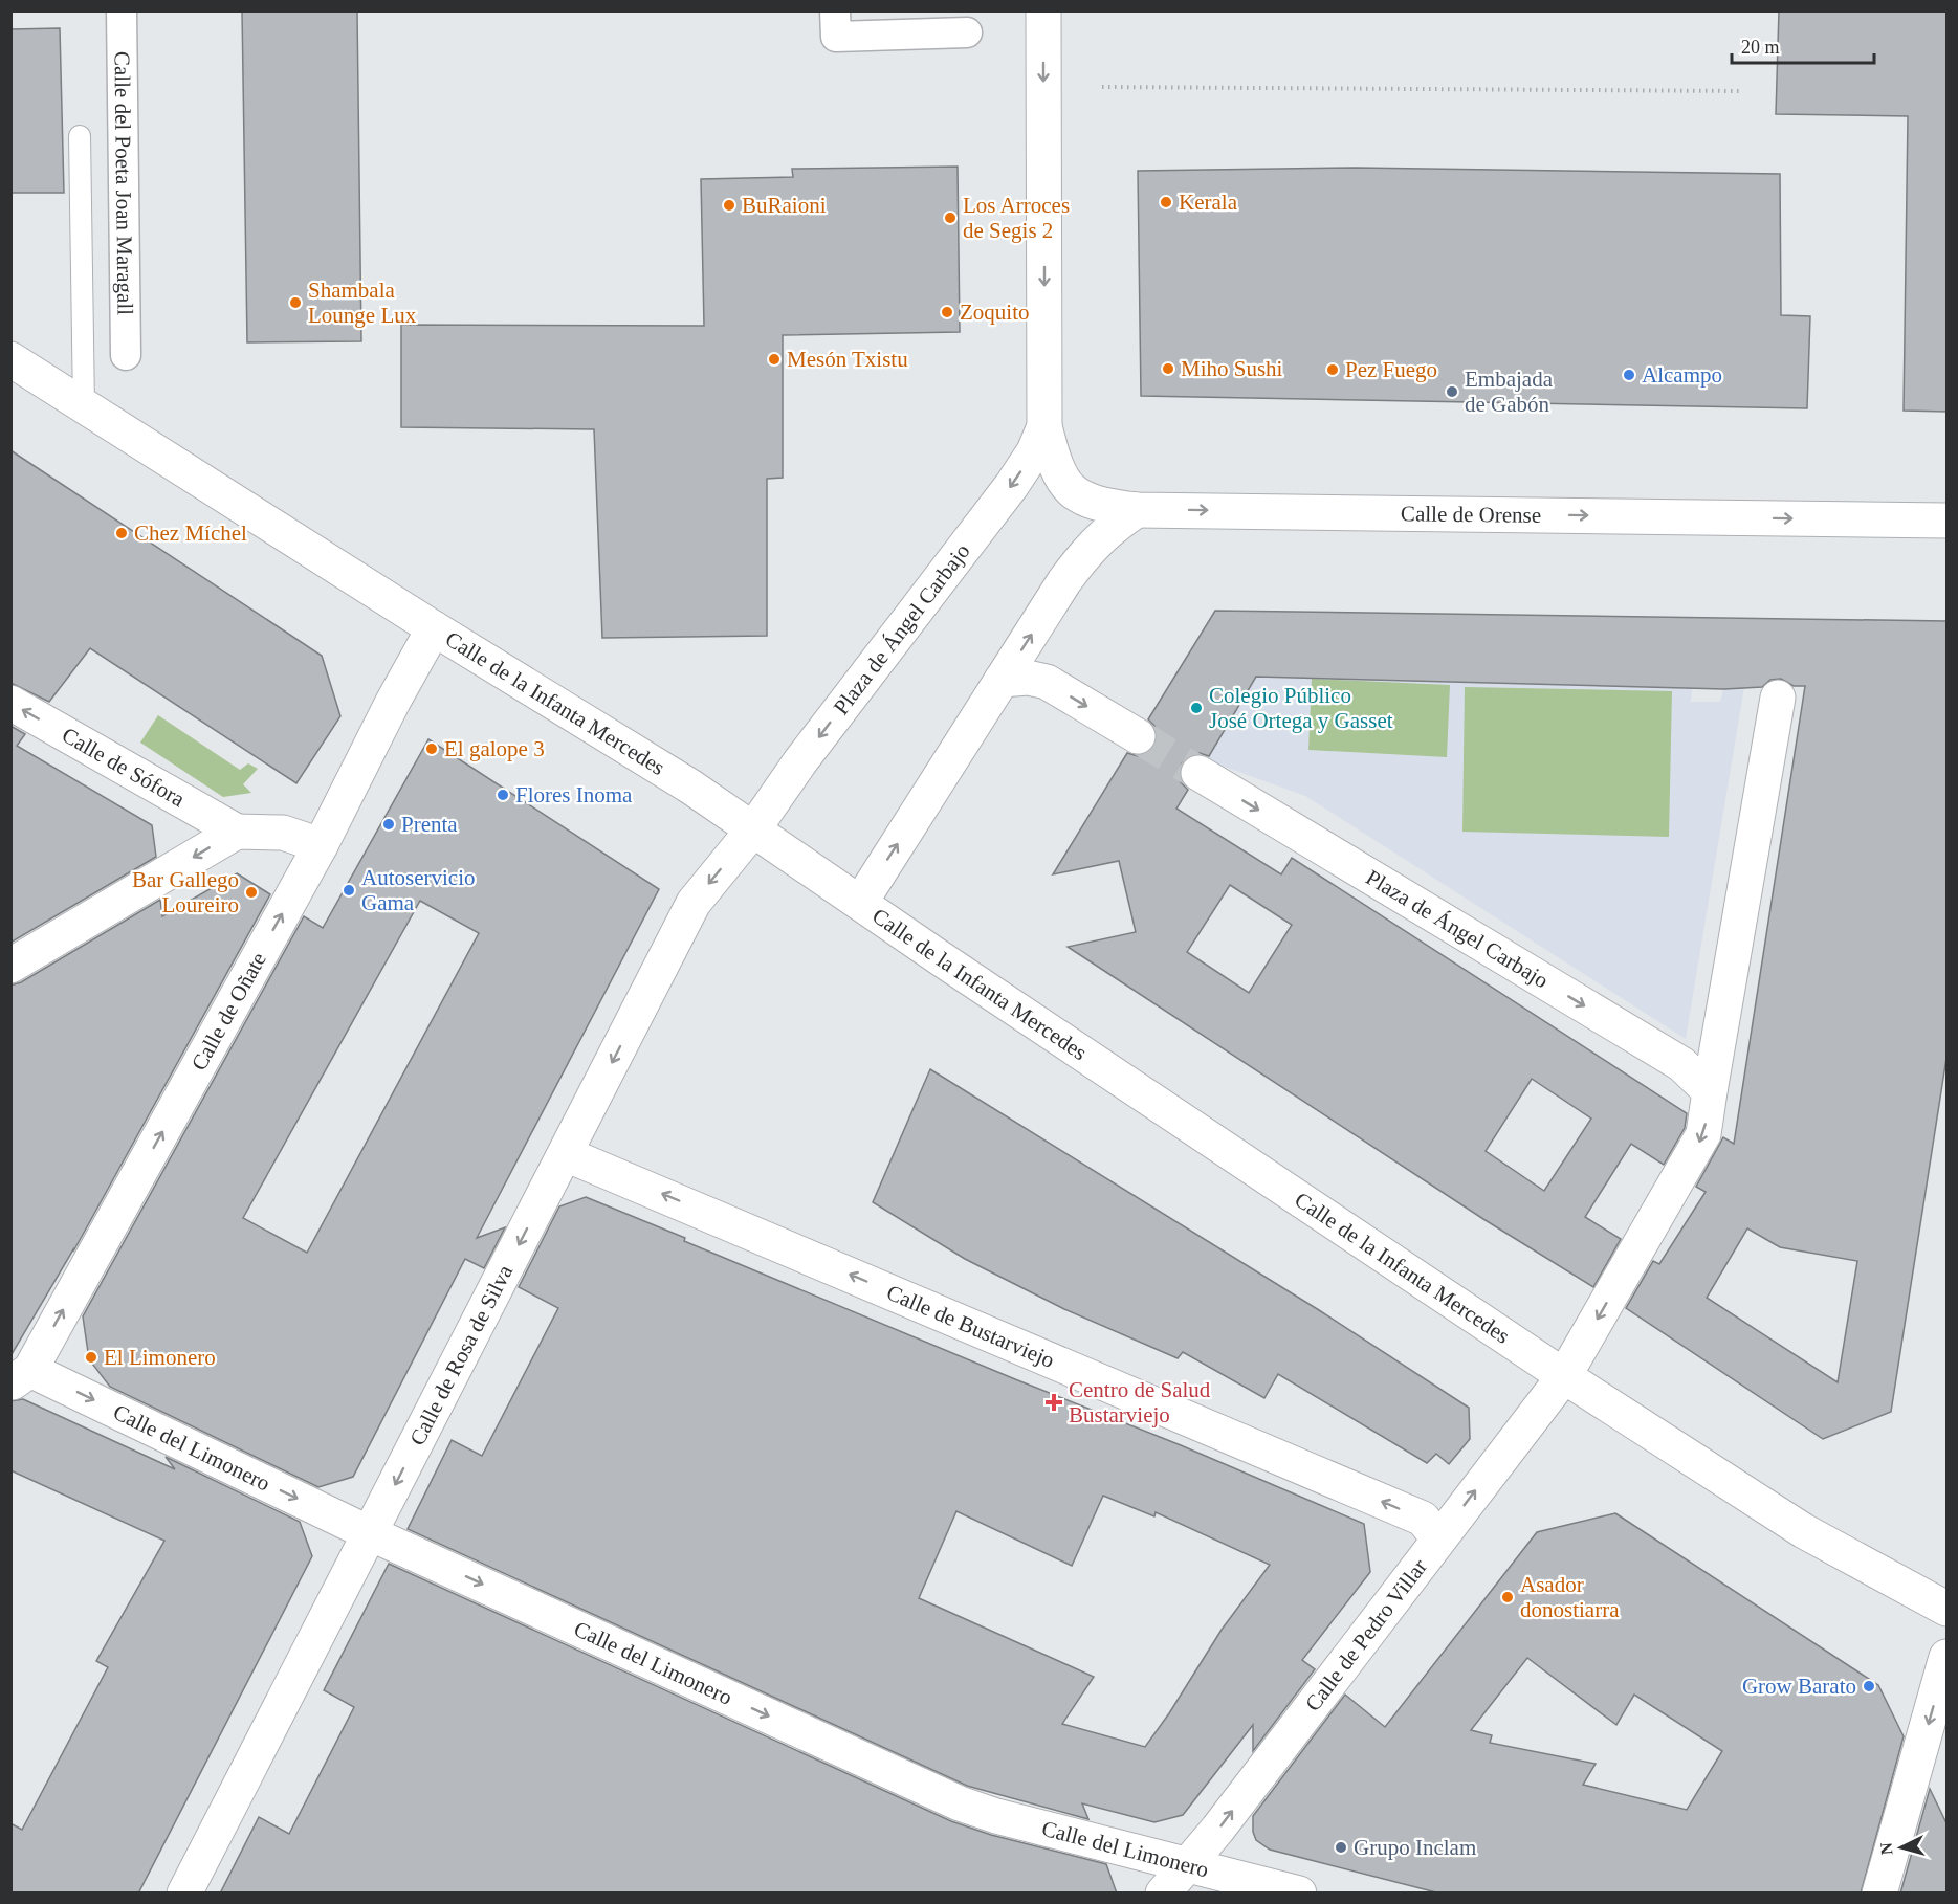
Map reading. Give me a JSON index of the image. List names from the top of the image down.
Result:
{
  "streets": {
    "street": [
      "Calle del Poeta Joan Maragall",
      "Calle de Orense",
      "Plaza de Ángel Carbajo",
      "Calle de la Infanta Mercedes",
      "Calle de Sófora",
      "Calle de Oñate",
      "Calle de Bustarviejo",
      "Calle de Rosa de Silva",
      "Calle del Limonero",
      "Calle de Pedro Villar"
    ]
  },
  "crossings": [
    ["Calle de Orense", "Plaza de Ángel Carbajo"],
    ["Plaza de Ángel Carbajo", "Calle de la Infanta Mercedes"],
    ["Plaza de Ángel Carbajo", "Calle de Rosa de Silva"],
    ["Calle de la Infanta Mercedes", "Calle de Oñate"],
    ["Calle de la Infanta Mercedes", "Calle de Rosa de Silva"],
    ["Calle de la Infanta Mercedes", "Calle de Pedro Villar"],
    ["Calle de Oñate", "Calle del Limonero"],
    ["Calle de Bustarviejo", "Calle de Rosa de Silva"],
    ["Calle de Bustarviejo", "Calle de Pedro Villar"],
    ["Calle de Rosa de Silva", "Calle del Limonero"],
    ["Calle del Limonero", "Calle de Pedro Villar"]
  ],
  "one_way": [
    "Calle de Orense",
    "Calle de Sófora",
    "Calle de Oñate",
    "Calle de Bustarviejo",
    "Calle de Rosa de Silva",
    "Calle del Limonero",
    "Calle de Pedro Villar"
  ],
  "places": {
    "other": [
      "Kerala",
      "BuRaioni",
      "Los Arroces de Segis 2",
      "Shambala Lounge Lux",
      "Zoquito",
      "Mesón Txistu",
      "Miho Sushi",
      "Pez Fuego",
      "Alcampo",
      "Embajada de Gabón",
      "Chez Míchel",
      "Colegio Público José Ortega y Gasset",
      "El galope 3",
      "Flores Inoma",
      "Prenta",
      "Autoservicio Gama",
      "Bar Gallego Loureiro",
      "El Limonero",
      "Asador donostiarra",
      "Grow Barato",
      "Grupo Inclam"
    ],
    "health": ["Centro de Salud Bustarviejo"]
  },
  "scale_bar": "20 m",
  "north": "left"
}
